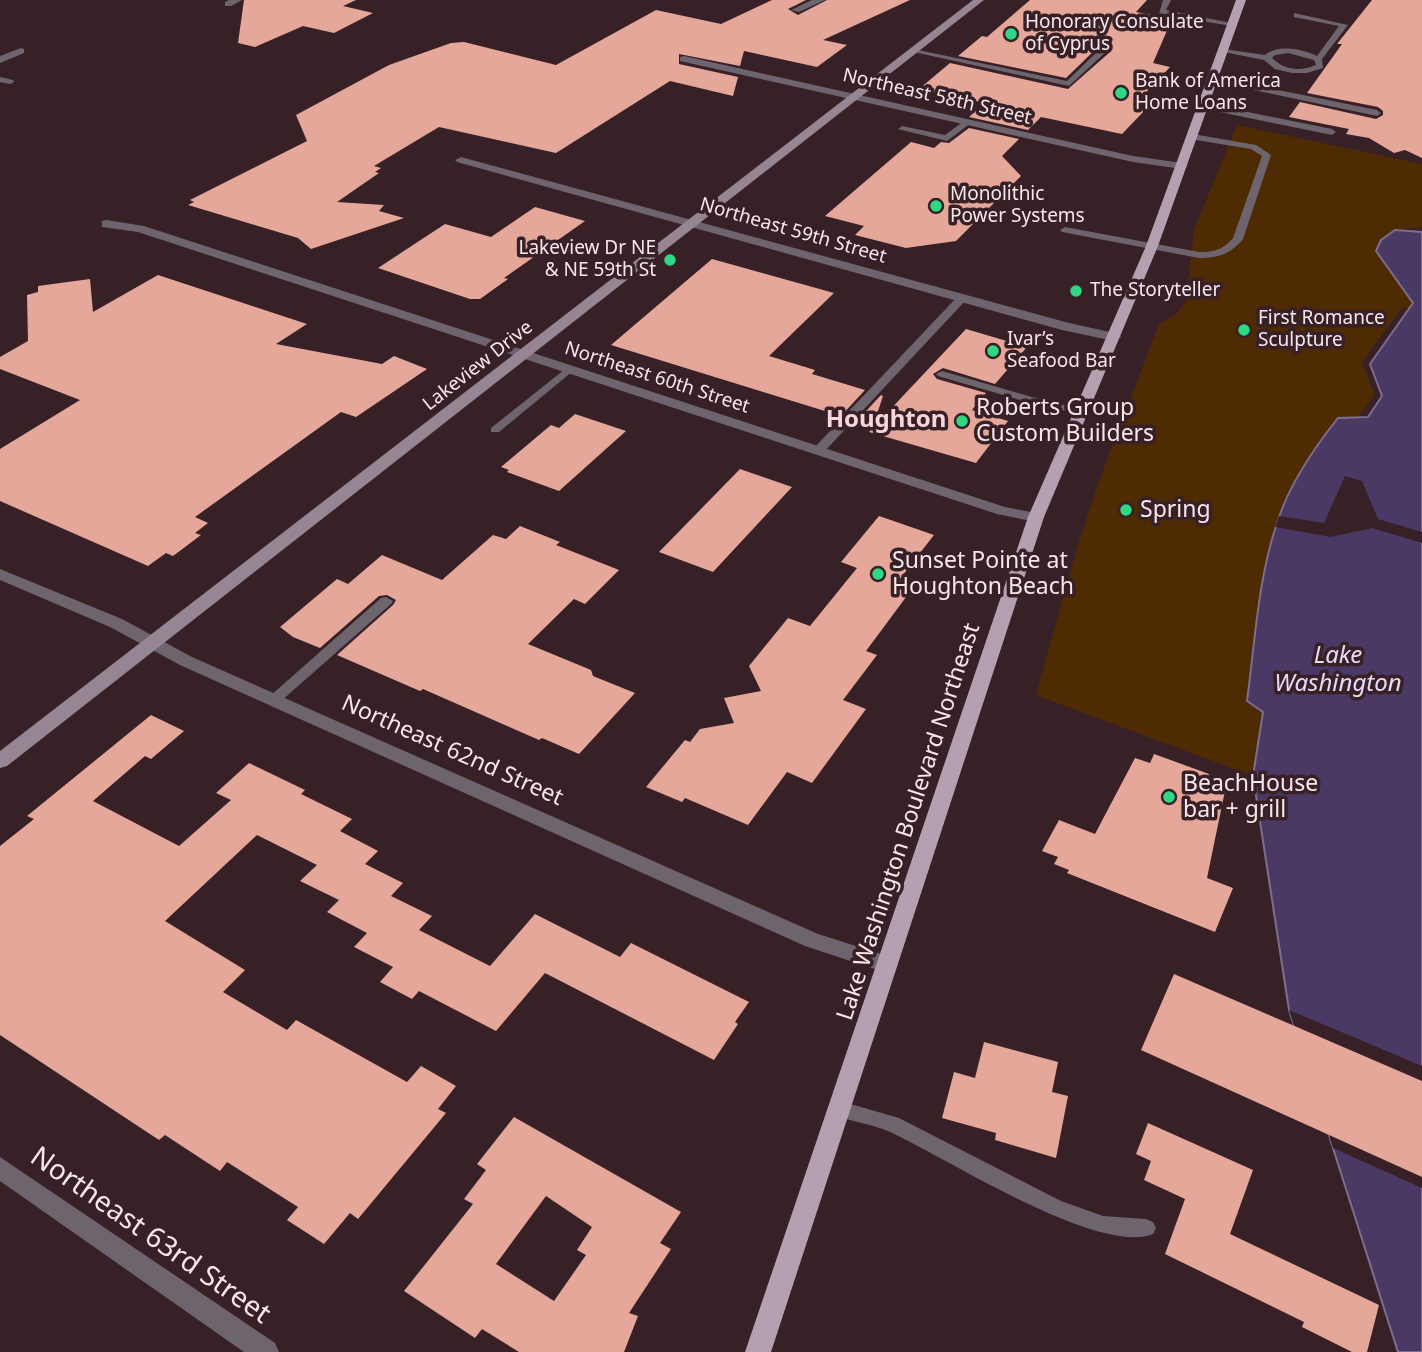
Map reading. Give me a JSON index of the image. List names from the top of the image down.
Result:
{
  "streets": {
    "main road": ["Lake Washington Boulevard Northeast"],
    "street": [
      "Northeast 58th Street",
      "Northeast 59th Street",
      "Lakeview Drive",
      "Northeast 60th Street",
      "Northeast 62nd Street",
      "Northeast 63rd Street"
    ]
  },
  "crossings": [
    ["Northeast 58th Street", "Lakeview Drive"],
    ["Northeast 58th Street", "Lake Washington Boulevard Northeast"],
    ["Northeast 59th Street", "Lakeview Drive"],
    ["Northeast 59th Street", "Lake Washington Boulevard Northeast"],
    ["Lakeview Drive", "Northeast 60th Street"],
    ["Lakeview Drive", "Northeast 62nd Street"],
    ["Northeast 60th Street", "Lake Washington Boulevard Northeast"],
    ["Northeast 62nd Street", "Lake Washington Boulevard Northeast"]
  ],
  "districts": ["Houghton"],
  "water": ["Lake Washington"],
  "places": [
    "Honorary Consulate of Cyprus",
    "Bank of America Home Loans",
    "Monolithic Power Systems",
    "Lakeview Dr NE & NE 59th St",
    "The Storyteller",
    "First Romance Sculpture",
    "Ivar’s Seafood Bar",
    "Roberts Group Custom Builders",
    "Spring",
    "Sunset Pointe at Houghton Beach",
    "BeachHouse bar + grill"
  ]
}
